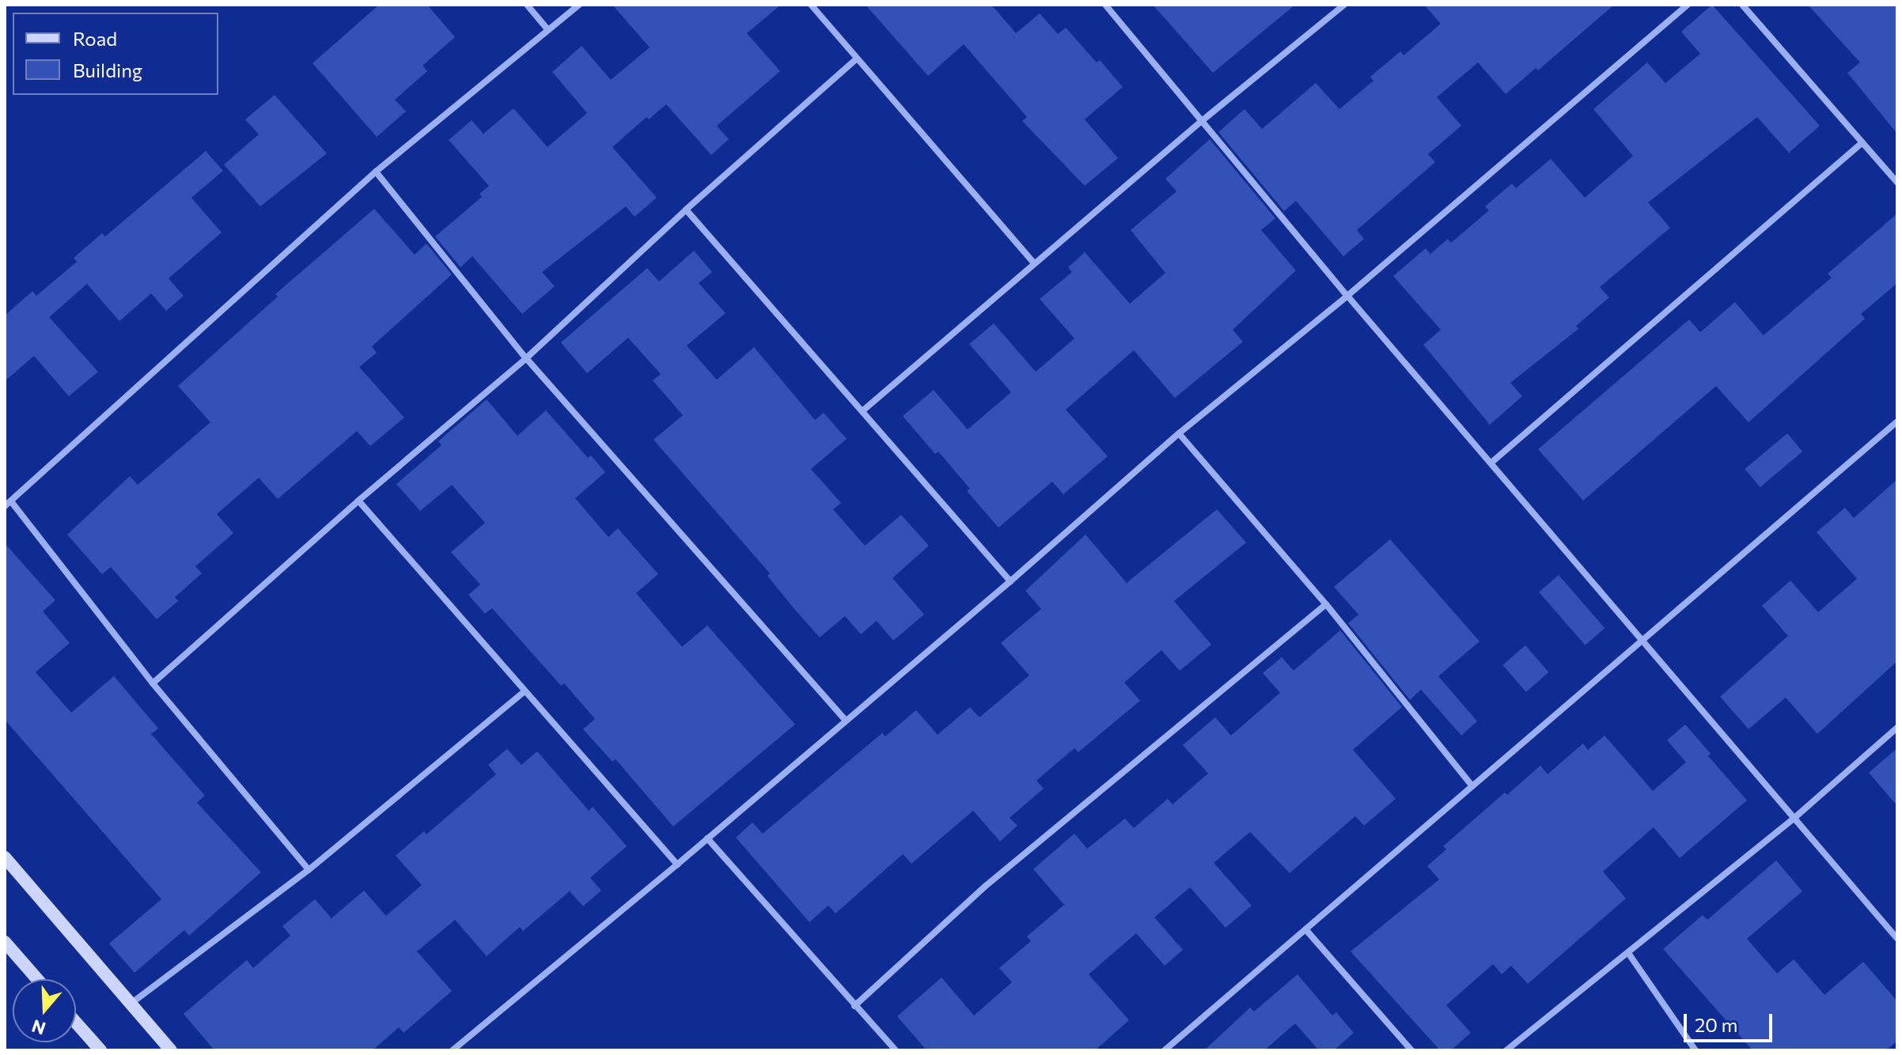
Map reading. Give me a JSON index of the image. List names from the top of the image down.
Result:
{
  "legend": ["Road", "Building"],
  "scale_bar": "20 m",
  "north": "bottom"
}
